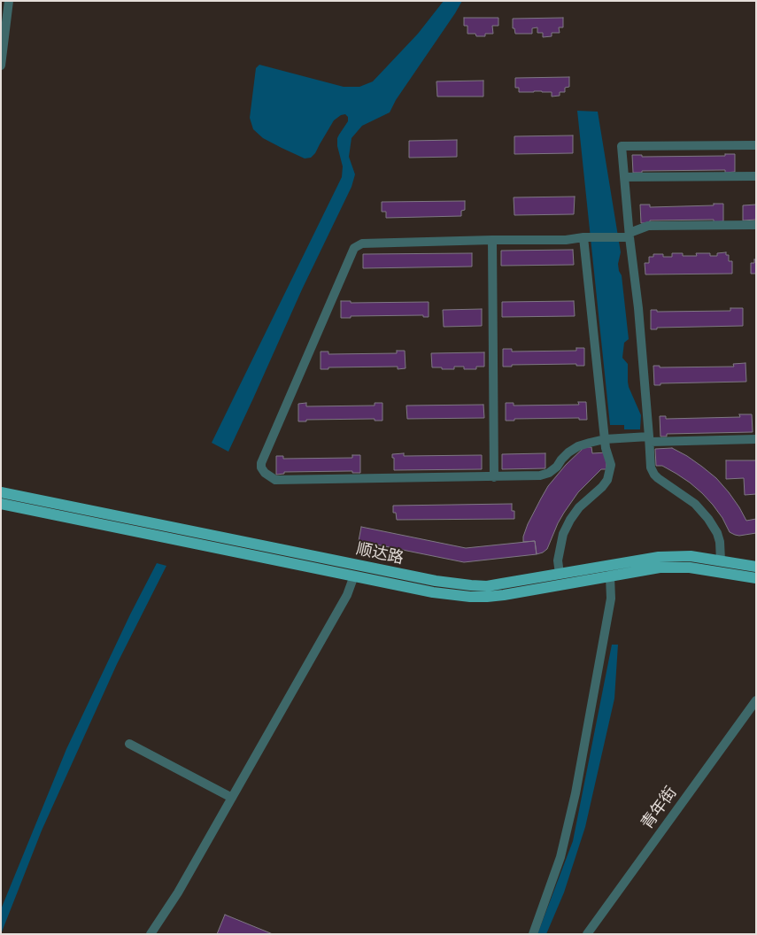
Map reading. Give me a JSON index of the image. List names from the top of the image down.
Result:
{
  "streets": {
    "main road": ["顺达路"],
    "street": ["青年街"]
  }
}
